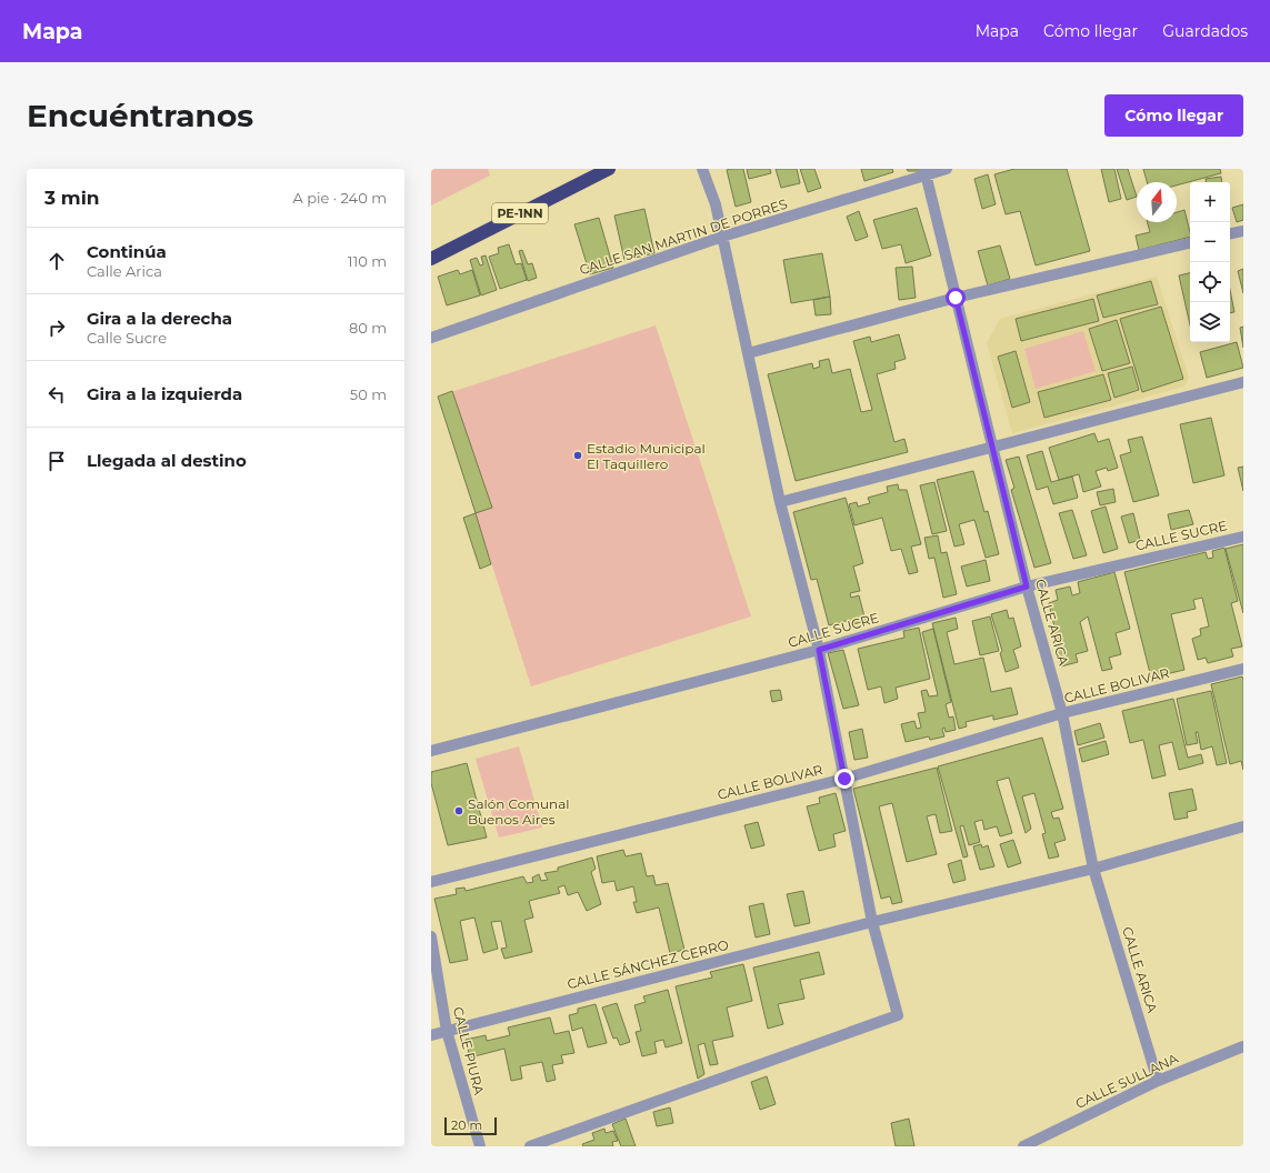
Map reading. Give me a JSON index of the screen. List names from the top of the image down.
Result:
{
  "streets": {
    "highway": ["PE-1NN"],
    "street": [
      "CALLE SAN MARTIN DE PORRES",
      "CALLE SUCRE",
      "CALLE ARICA",
      "CALLE BOLIVAR",
      "CALLE SÁNCHEZ CERRO",
      "CALLE PIURA",
      "CALLE SULLANA"
    ]
  },
  "crossings": [
    ["CALLE SAN MARTIN DE PORRES", "CALLE ARICA"],
    ["CALLE SUCRE", "CALLE ARICA"],
    ["CALLE ARICA", "CALLE BOLIVAR"],
    ["CALLE ARICA", "CALLE SÁNCHEZ CERRO"],
    ["CALLE ARICA", "CALLE SULLANA"],
    ["CALLE SÁNCHEZ CERRO", "CALLE PIURA"]
  ],
  "places": ["Estadio Municipal El Taquillero", "Salón Comunal Buenos Aires"],
  "scale_bar": "20 m",
  "north": "top",
  "page": {
    "header": "Mapa",
    "nav": ["Mapa", "Cómo llegar", "Guardados"],
    "buttons": "Cómo llegar",
    "title": "Encuéntranos",
    "heading": ["3 min", "A pie · 240 m"],
    "map_buttons": ["+", "−"],
    "list": [
      ["Continúa", "Calle Arica", "110 m"],
      ["Gira a la derecha", "Calle Sucre", "80 m"],
      ["Gira a la izquierda", "50 m"],
      "Llegada al destino"
    ],
    "scale": "20 m"
  }
}
